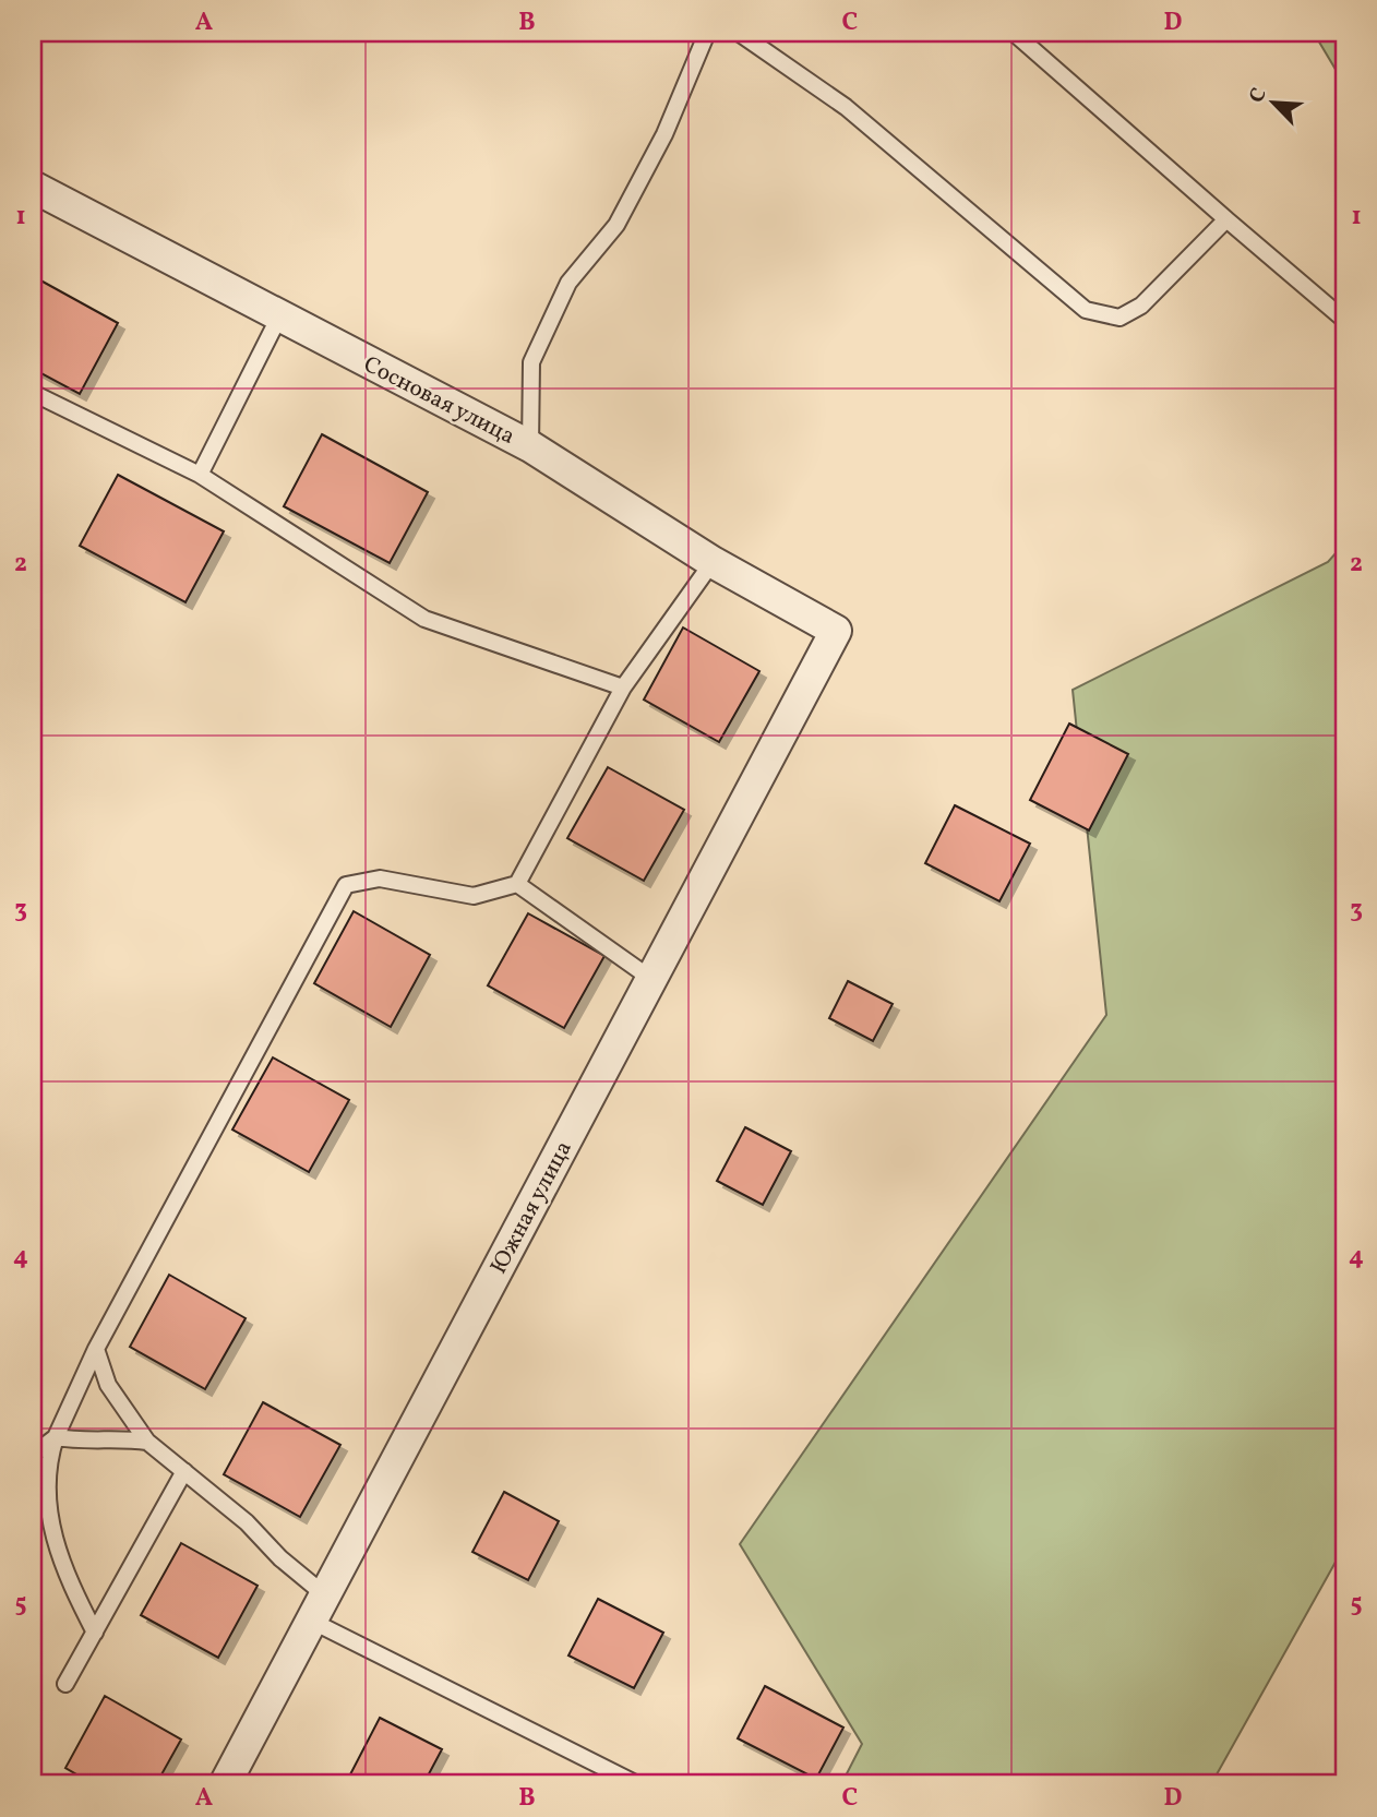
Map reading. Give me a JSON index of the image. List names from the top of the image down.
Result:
{
  "streets": {
    "street": ["Сосновая улица", "Южная улица"]
  },
  "crossings": [
    ["Сосновая улица", "Южная улица"]
  ],
  "north": "top left",
  "grid": {
    "columns": [
      "A",
      "B",
      "C",
      "D"
    ],
    "rows": [
      "1",
      "2",
      "3",
      "4",
      "5"
    ]
  }
}
